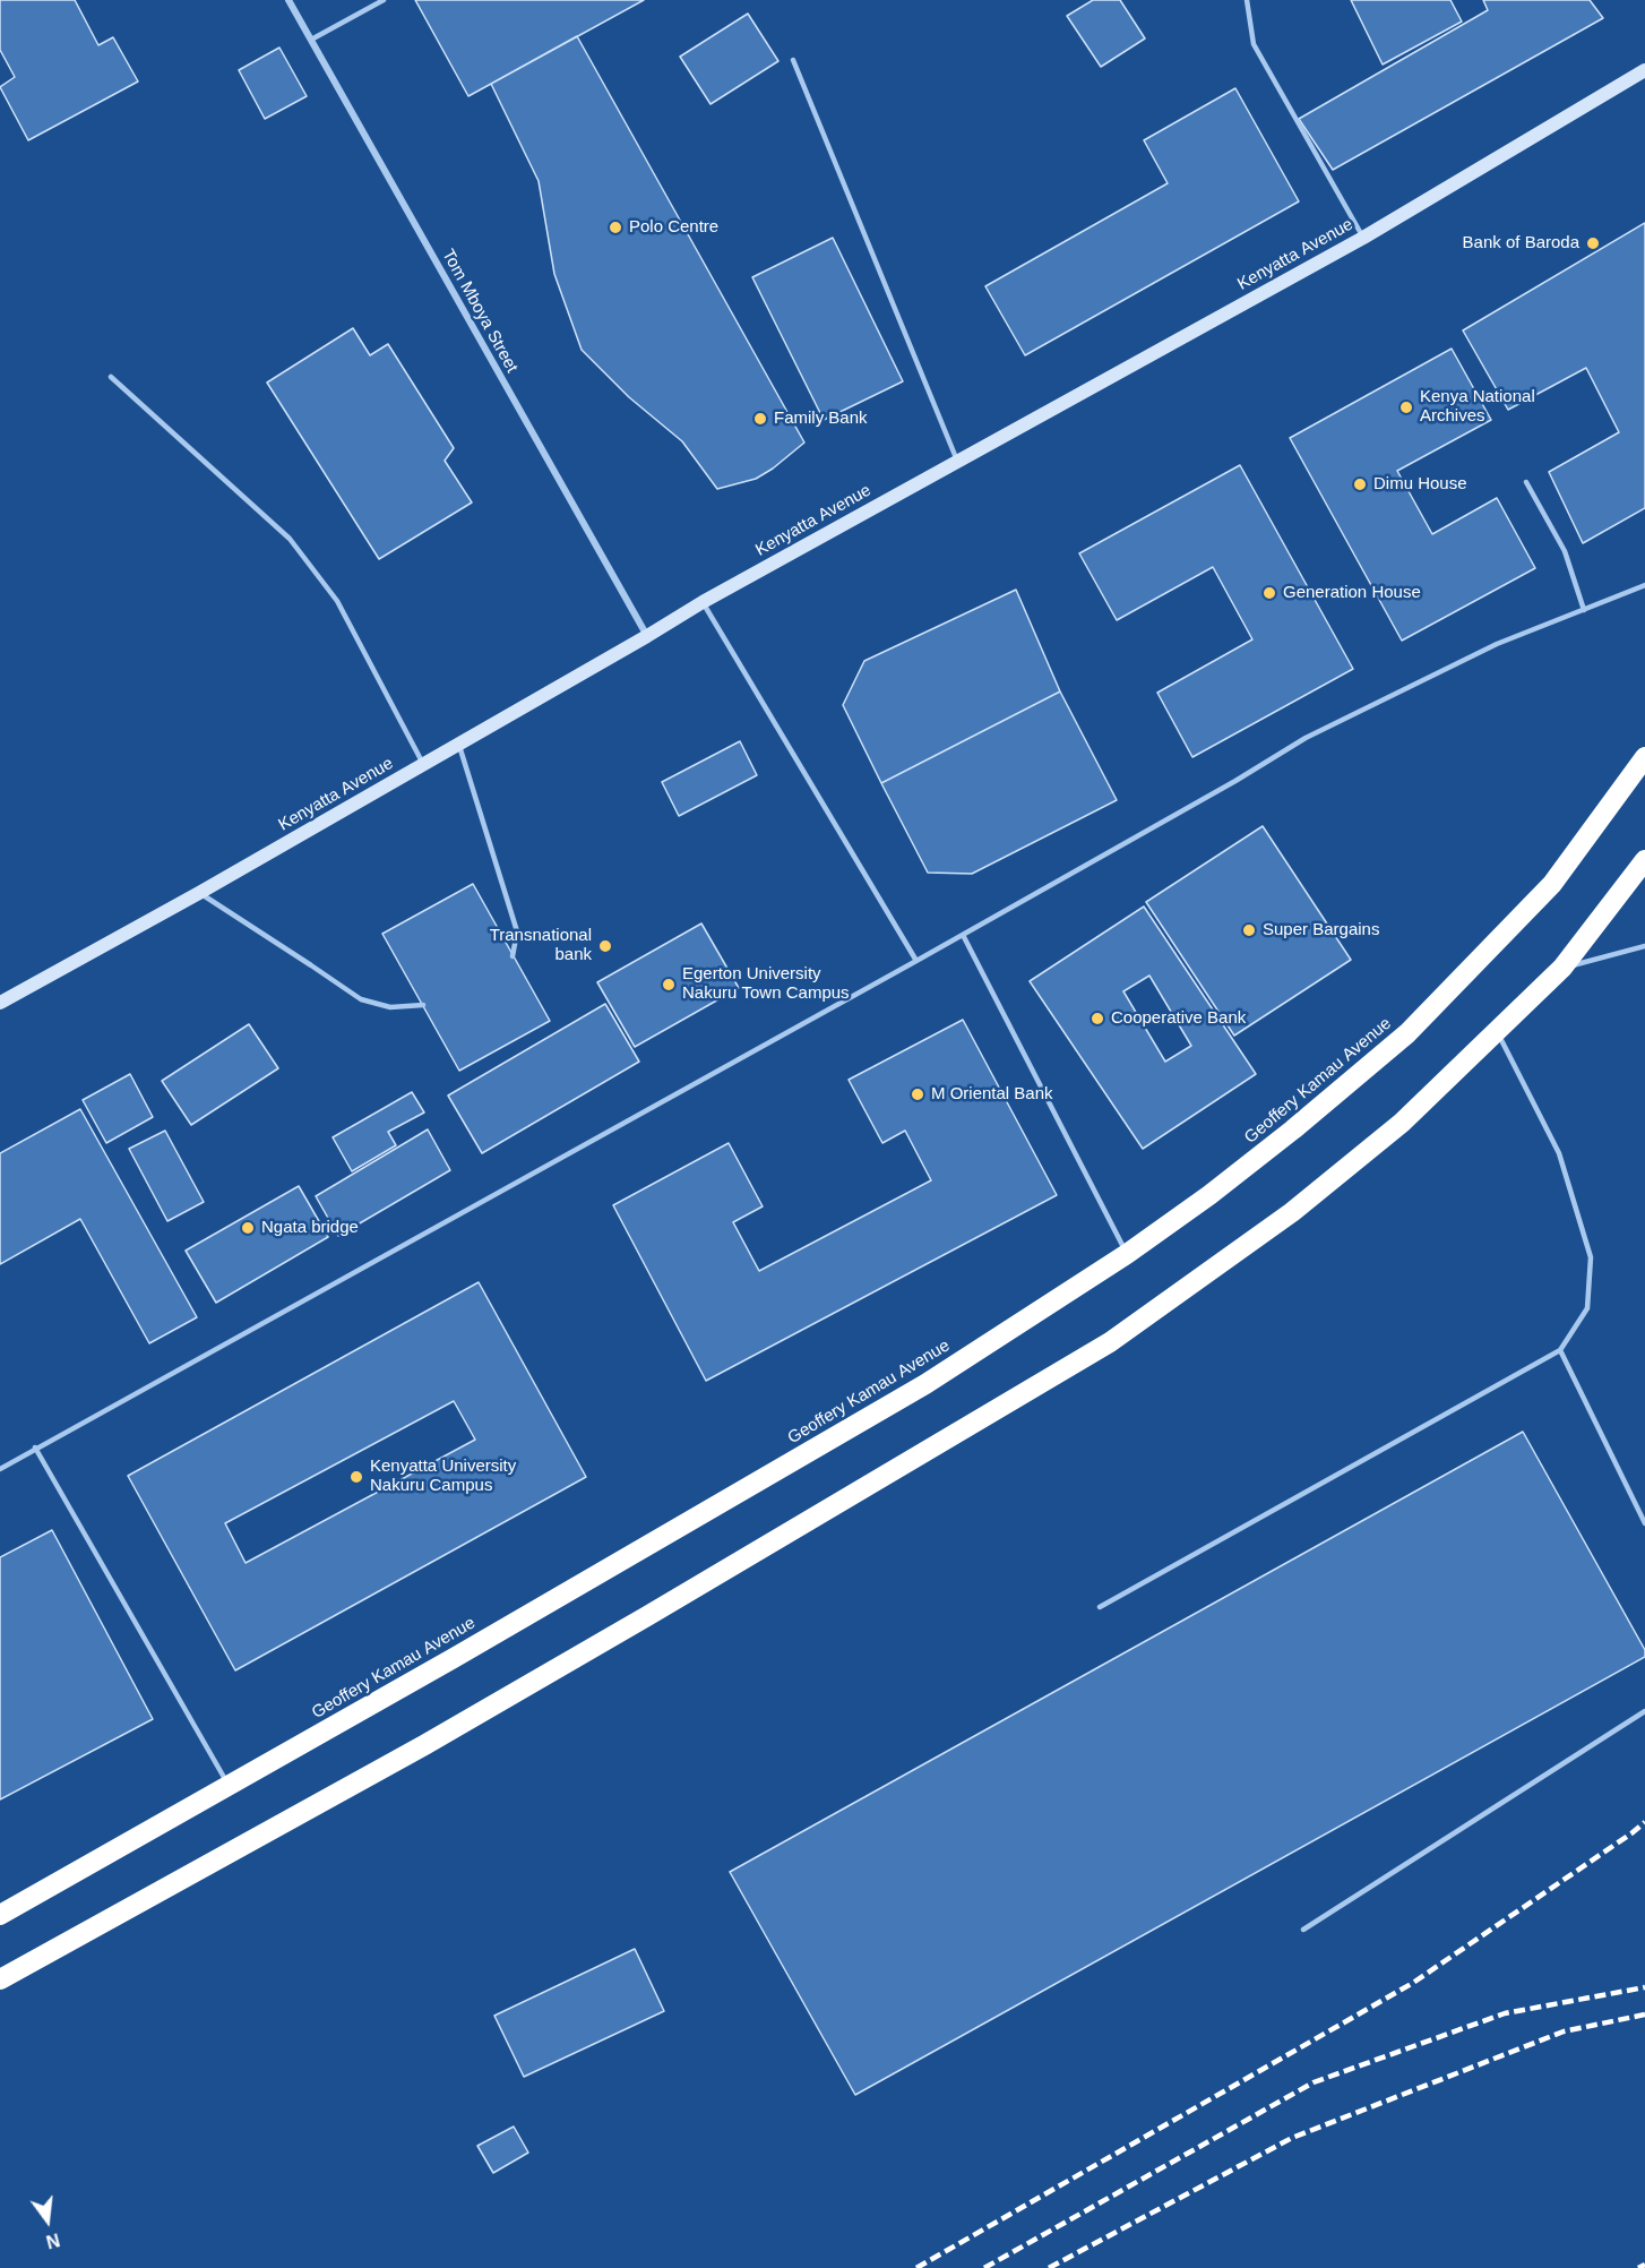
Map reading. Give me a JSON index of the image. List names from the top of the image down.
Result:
{
  "streets": {
    "highway": ["Geoffery Kamau Avenue"],
    "street": ["Kenyatta Avenue", "Tom Mboya Street"]
  },
  "crossings": [
    ["Kenyatta Avenue", "Tom Mboya Street"]
  ],
  "places": [
    "Polo Centre",
    "Bank of Baroda",
    "Kenya National Archives",
    "Family Bank",
    "Dimu House",
    "Generation House",
    "Super Bargains",
    "Transnational bank",
    "Egerton University Nakuru Town Campus",
    "Cooperative Bank",
    "M Oriental Bank",
    "Ngata bridge",
    "Kenyatta University Nakuru Campus"
  ],
  "north": "bottom"
}
